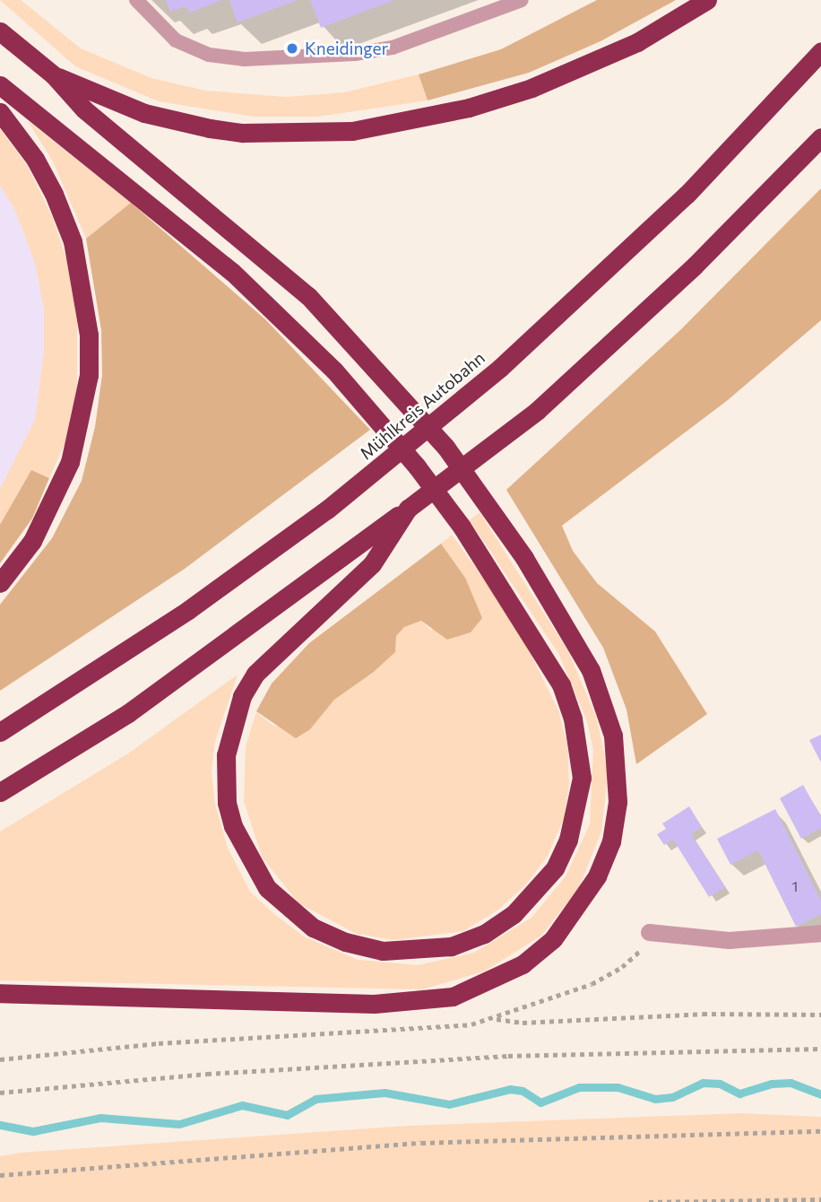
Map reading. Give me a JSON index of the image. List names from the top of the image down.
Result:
{
  "streets": {
    "highway": ["Mühlkreis Autobahn"]
  },
  "places": ["Kneidinger"],
  "house_numbers": ["1"]
}
